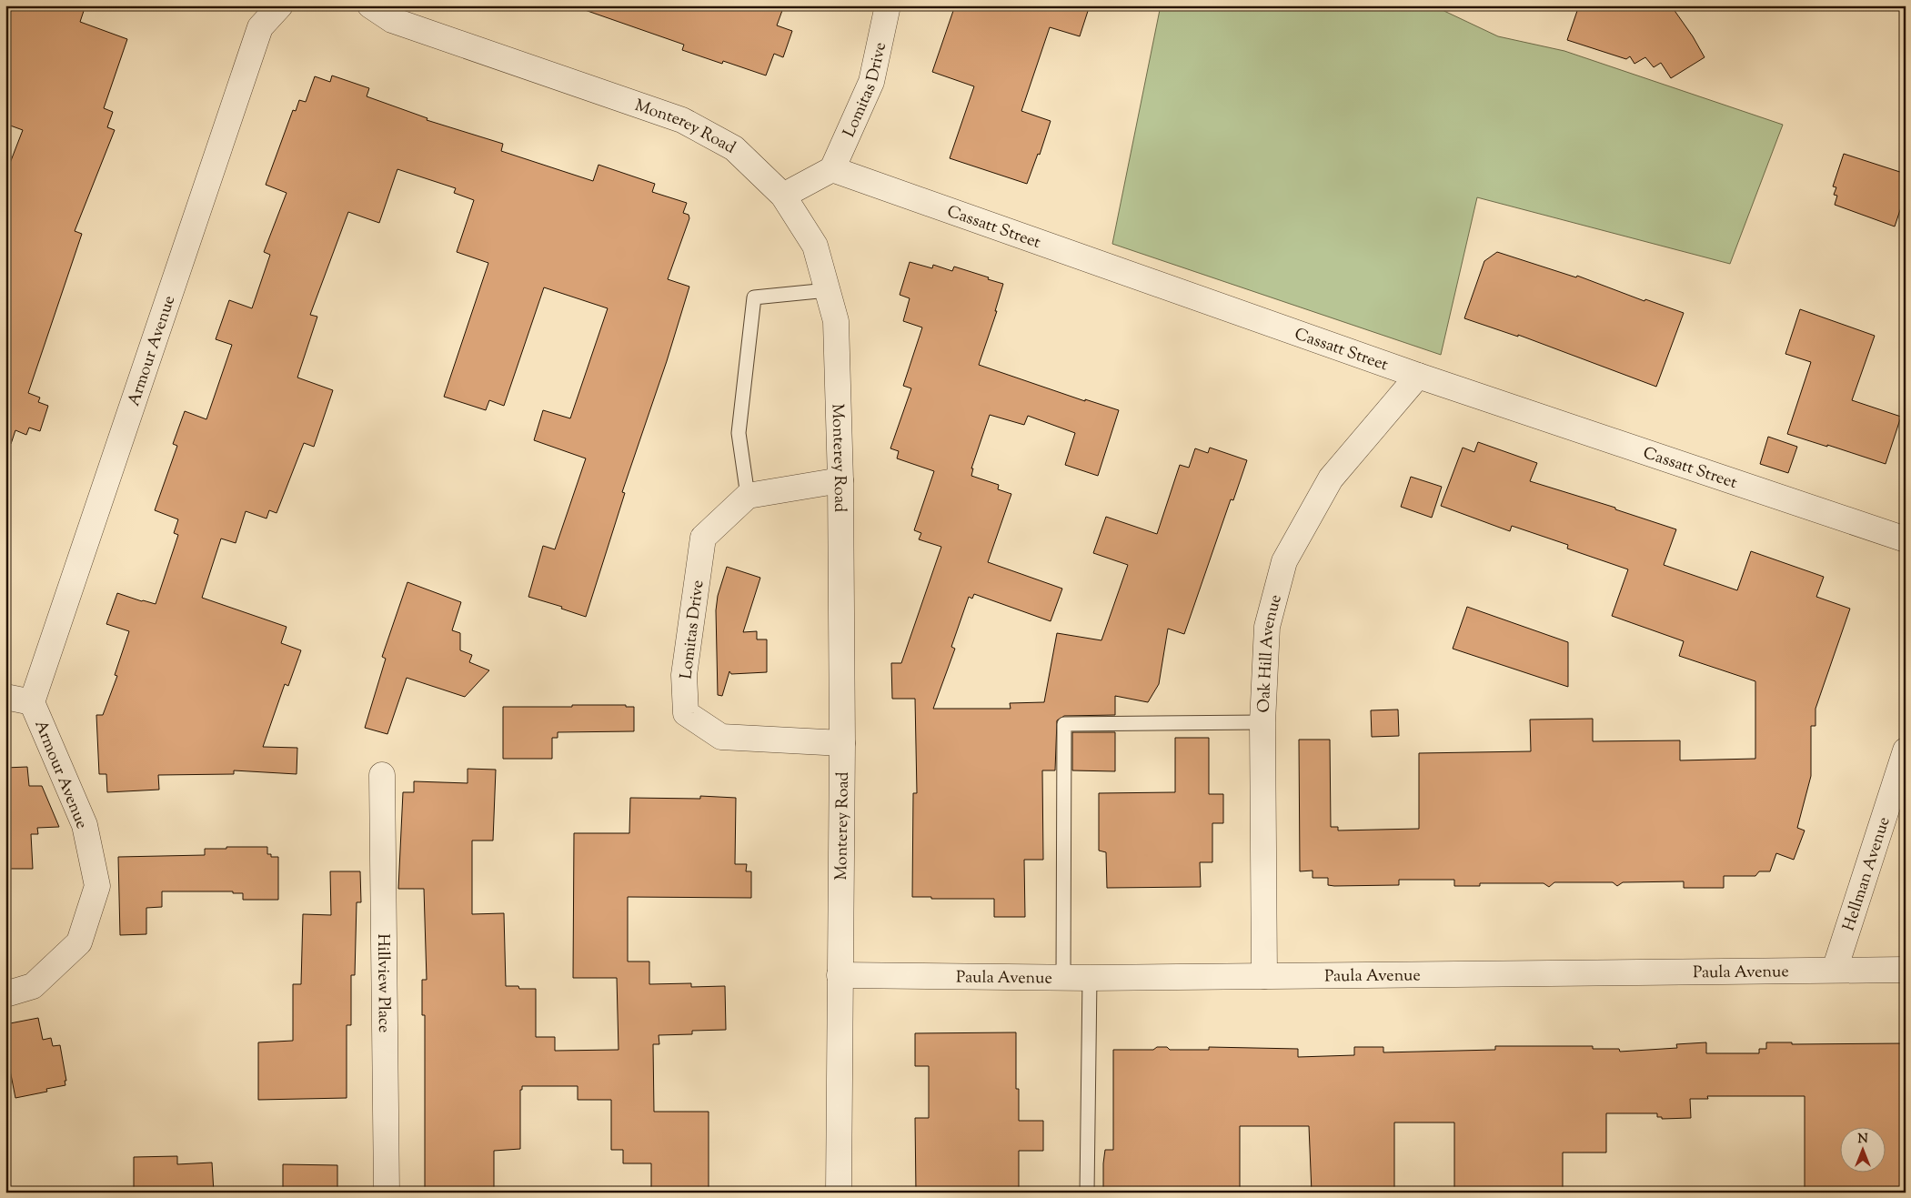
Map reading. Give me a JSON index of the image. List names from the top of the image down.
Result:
{
  "streets": {
    "street": [
      "Lomitas Drive",
      "Monterey Road",
      "Cassatt Street",
      "Armour Avenue",
      "Oak Hill Avenue",
      "Hellman Avenue",
      "Paula Avenue",
      "Hillview Place"
    ]
  },
  "crossings": [
    ["Lomitas Drive", "Monterey Road"],
    ["Lomitas Drive", "Cassatt Street"],
    ["Monterey Road", "Paula Avenue"],
    ["Cassatt Street", "Oak Hill Avenue"],
    ["Oak Hill Avenue", "Paula Avenue"],
    ["Hellman Avenue", "Paula Avenue"]
  ],
  "north": "top"
}
